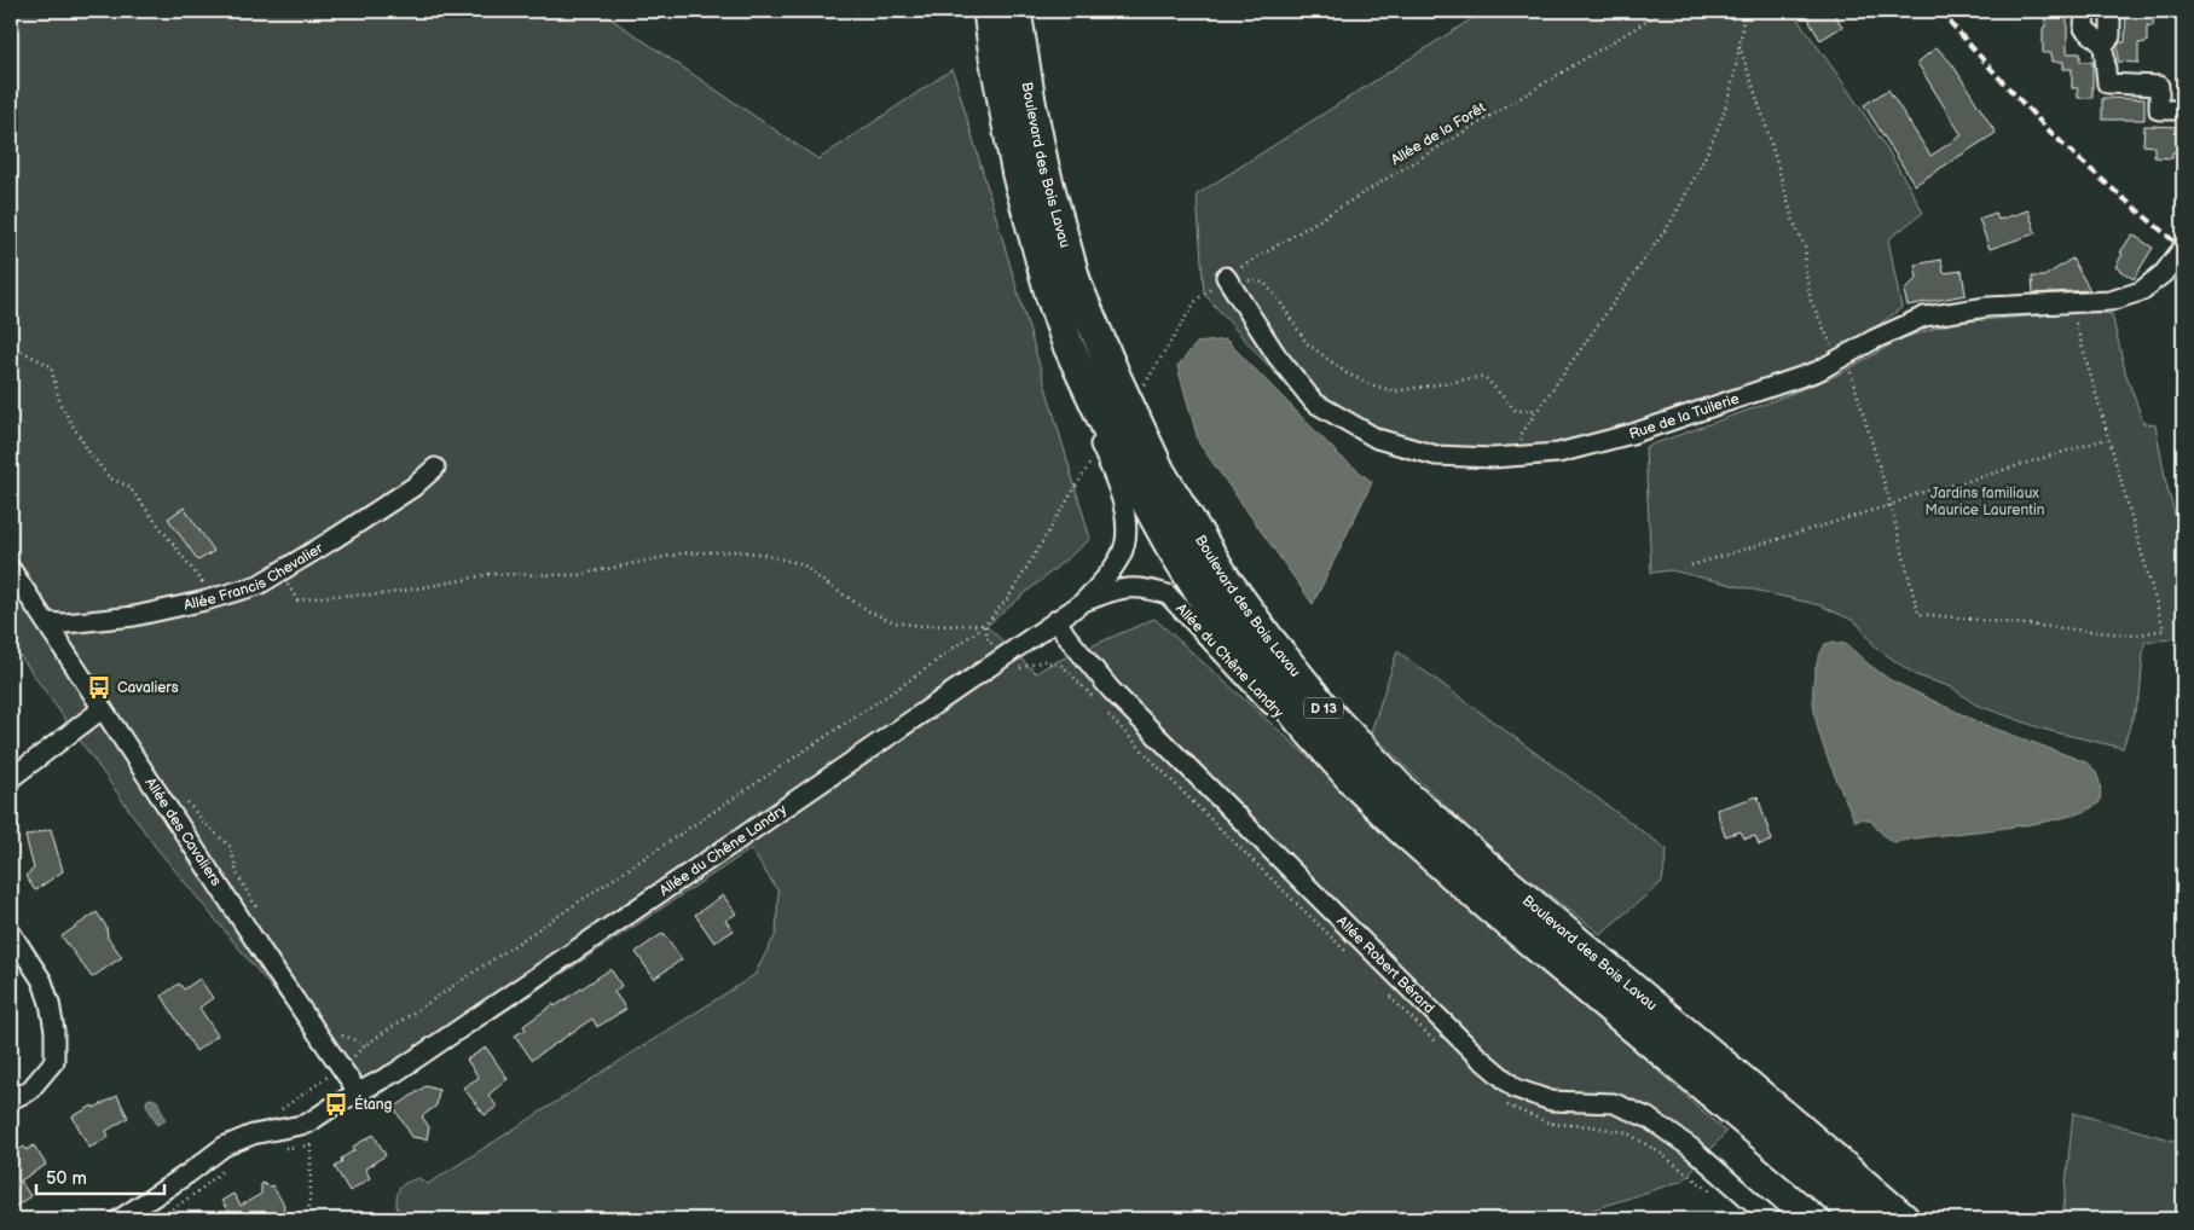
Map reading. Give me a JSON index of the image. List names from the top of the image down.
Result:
{
  "streets": {
    "main road": ["Boulevard des Bois Lavau", "D 13"],
    "street": [
      "Rue de la Tuilerie",
      "Allée Francis Chevalier",
      "Allée du Chêne Landry",
      "Allée des Cavaliers",
      "Allée Robert Bérard"
    ],
    "path": ["Allée de la Forêt"]
  },
  "crossings": [
    ["Allée de la Forêt", "Rue de la Tuilerie"],
    ["Boulevard des Bois Lavau", "Allée du Chêne Landry"],
    ["Allée Francis Chevalier", "Allée des Cavaliers"],
    ["Allée du Chêne Landry", "Allée des Cavaliers"],
    ["Allée du Chêne Landry", "Allée Robert Bérard"]
  ],
  "parks": ["Jardins familiaux Maurice Laurentin"],
  "places": {
    "bus stop": ["Cavaliers", "Étang"]
  },
  "scale_bar": "50 m"
}
